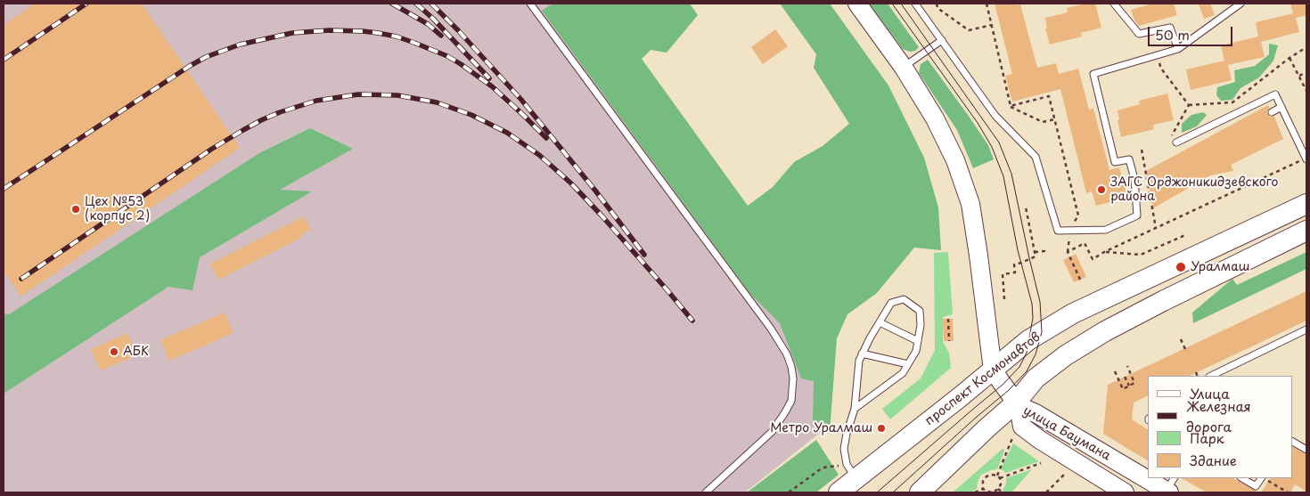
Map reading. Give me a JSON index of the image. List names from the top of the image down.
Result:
{
  "streets": {
    "main road": ["проспект Космонавтов", "улица Баумана"]
  },
  "places": [
    "ЗАГС Орджоникидзевского района",
    "Цех №53 (корпус 2)",
    "Уралмаш",
    "АБК",
    "Метро Уралмаш"
  ],
  "legend": [
    "Улица",
    "Железная дорога",
    "Парк",
    "Здание"
  ],
  "scale_bar": "50 m"
}
